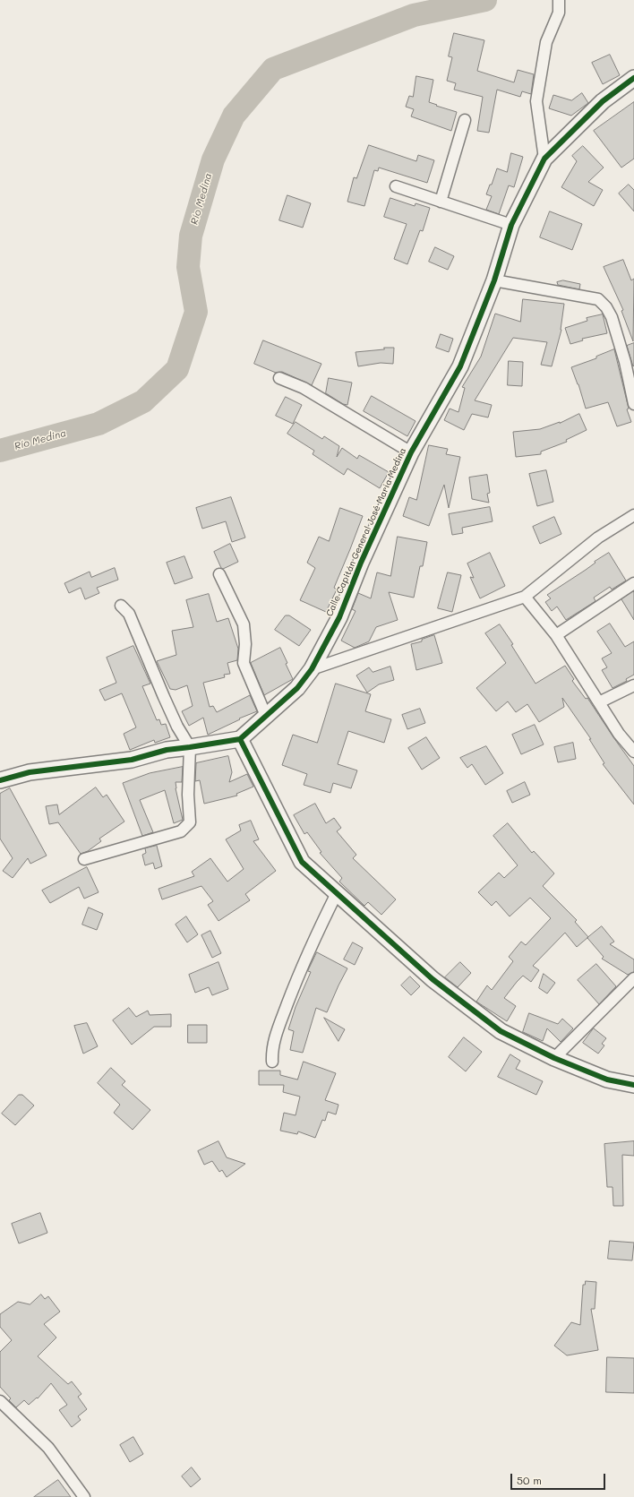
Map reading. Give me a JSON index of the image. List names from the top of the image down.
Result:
{
  "streets": {
    "street": ["Calle Capitán General José María Medina"]
  },
  "water": ["Río Medina"],
  "scale_bar": "50 m"
}
